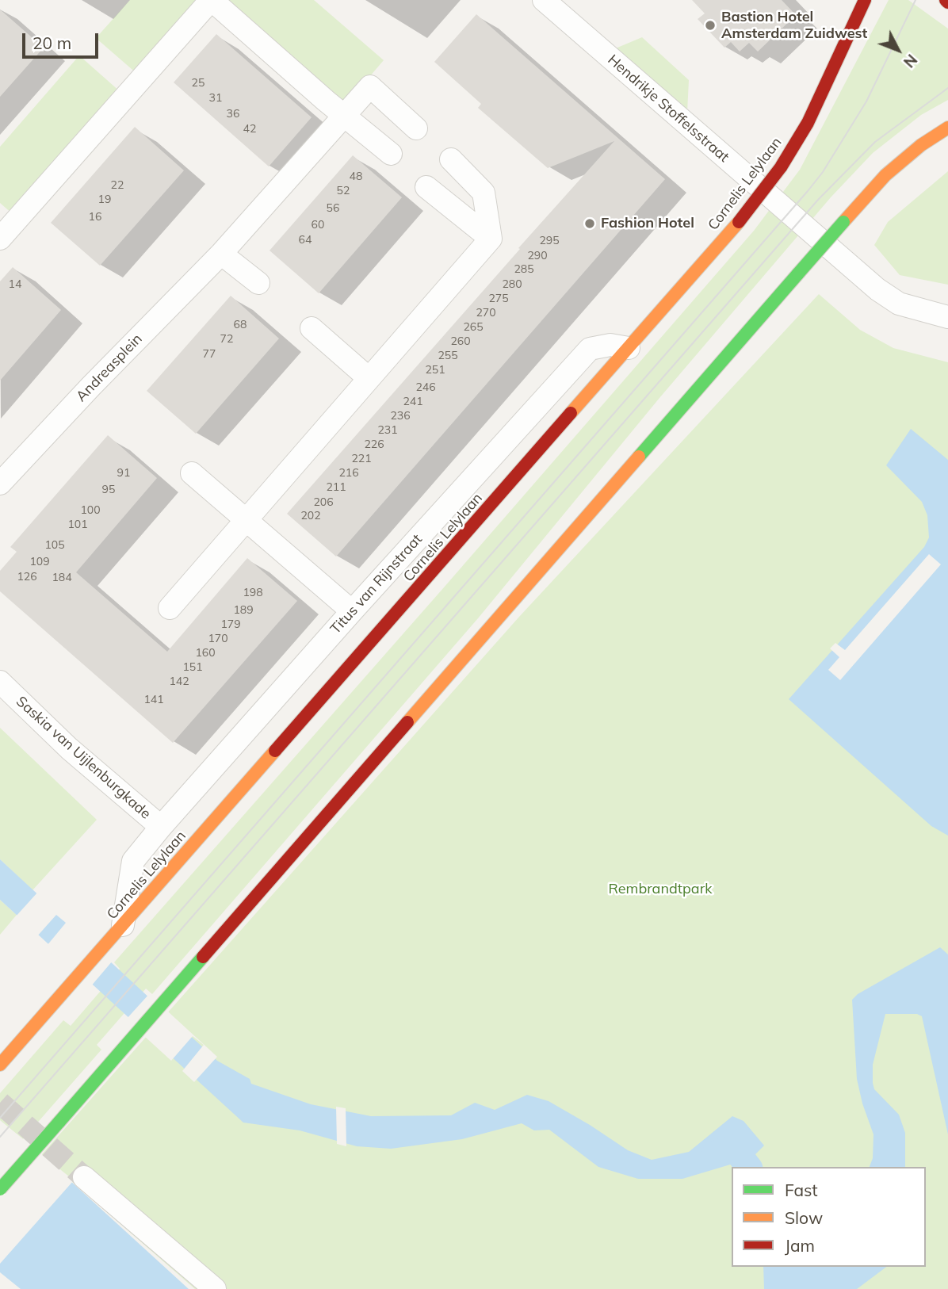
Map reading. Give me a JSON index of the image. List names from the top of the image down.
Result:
{
  "streets": {
    "main road": ["Cornelis Lelylaan"],
    "street": [
      "Hendrikje Stoffelsstraat",
      "Andreasplein",
      "Titus van Rijnstraat",
      "Saskia van Uijlenburgkade"
    ]
  },
  "crossings": [
    ["Cornelis Lelylaan", "Titus van Rijnstraat"],
    ["Cornelis Lelylaan", "Saskia van Uijlenburgkade"],
    ["Titus van Rijnstraat", "Saskia van Uijlenburgkade"]
  ],
  "parks": ["Rembrandtpark"],
  "places": ["Bastion Hotel Amsterdam Zuidwest", "Fashion Hotel"],
  "house_numbers": [
    "25",
    "31",
    "36",
    "42",
    "48",
    "22",
    "52",
    "19",
    "56",
    "16",
    "60",
    "64",
    "295",
    "290",
    "285",
    "14",
    "280",
    "275",
    "270",
    "68",
    "265",
    "72",
    "260",
    "77",
    "255",
    "251",
    "246",
    "241",
    "236",
    "231",
    "226",
    "221",
    "91",
    "216",
    "211",
    "95",
    "206",
    "100",
    "202",
    "101",
    "105",
    "109",
    "126",
    "184",
    "198",
    "189",
    "179",
    "170",
    "160",
    "151",
    "142",
    "141"
  ],
  "legend": ["Fast", "Slow", "Jam"],
  "scale_bar": "20 m",
  "north": "bottom right"
}
